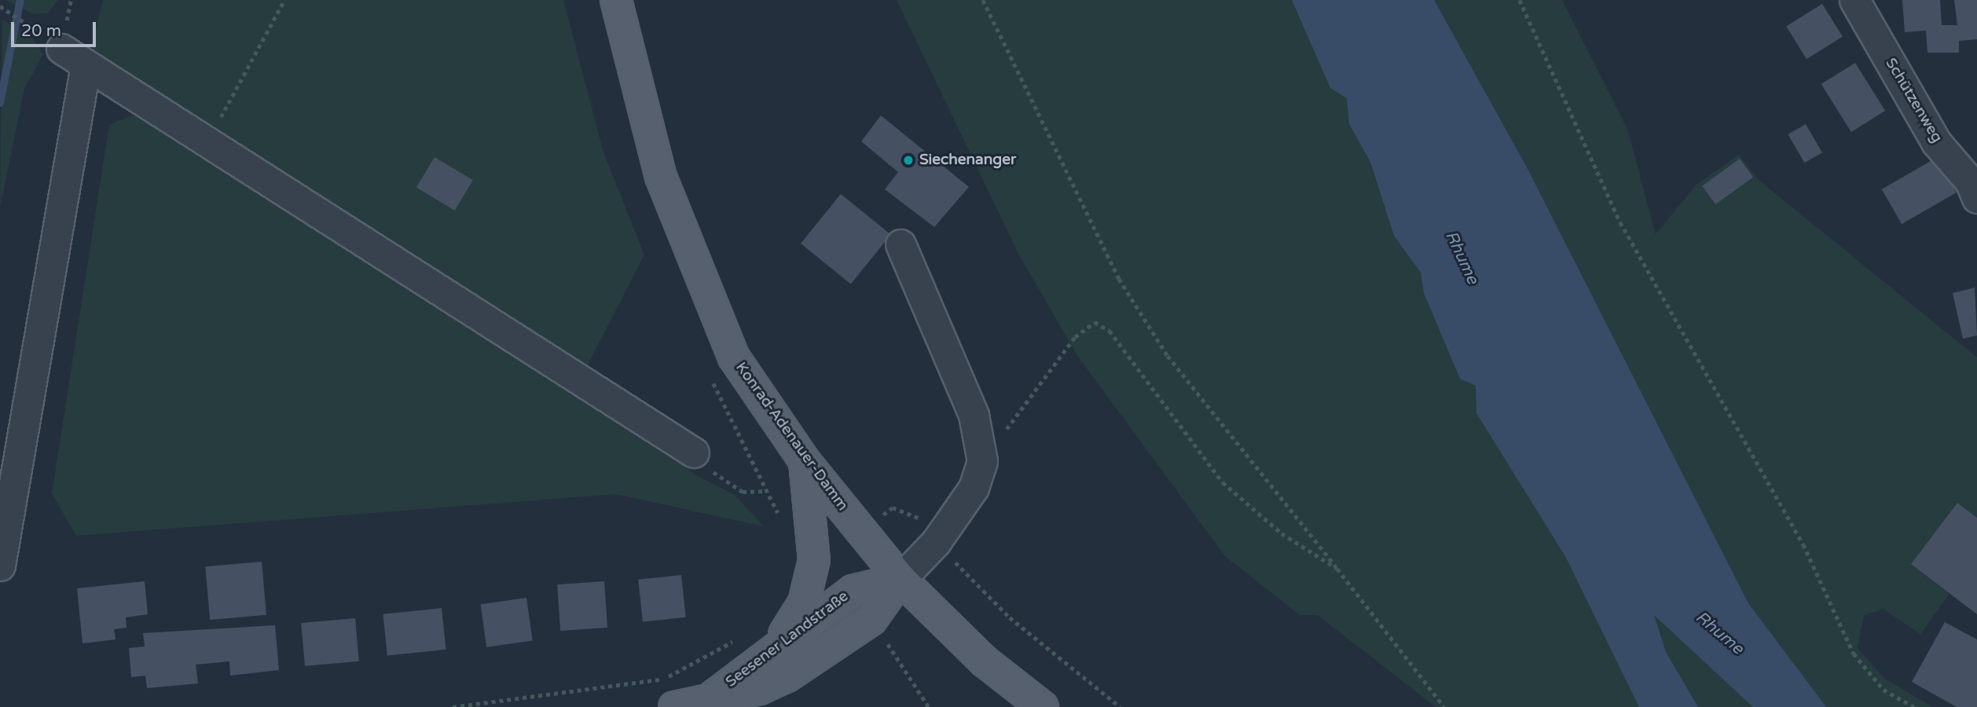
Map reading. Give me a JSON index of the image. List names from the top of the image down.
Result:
{
  "streets": {
    "main road": ["Konrad-Adenauer-Damm", "Seesener Landstraße"],
    "street": ["Schützenweg"]
  },
  "crossings": [
    ["Konrad-Adenauer-Damm", "Seesener Landstraße"]
  ],
  "water": ["Rhume"],
  "places": ["Siechenanger"],
  "scale_bar": "20 m"
}
